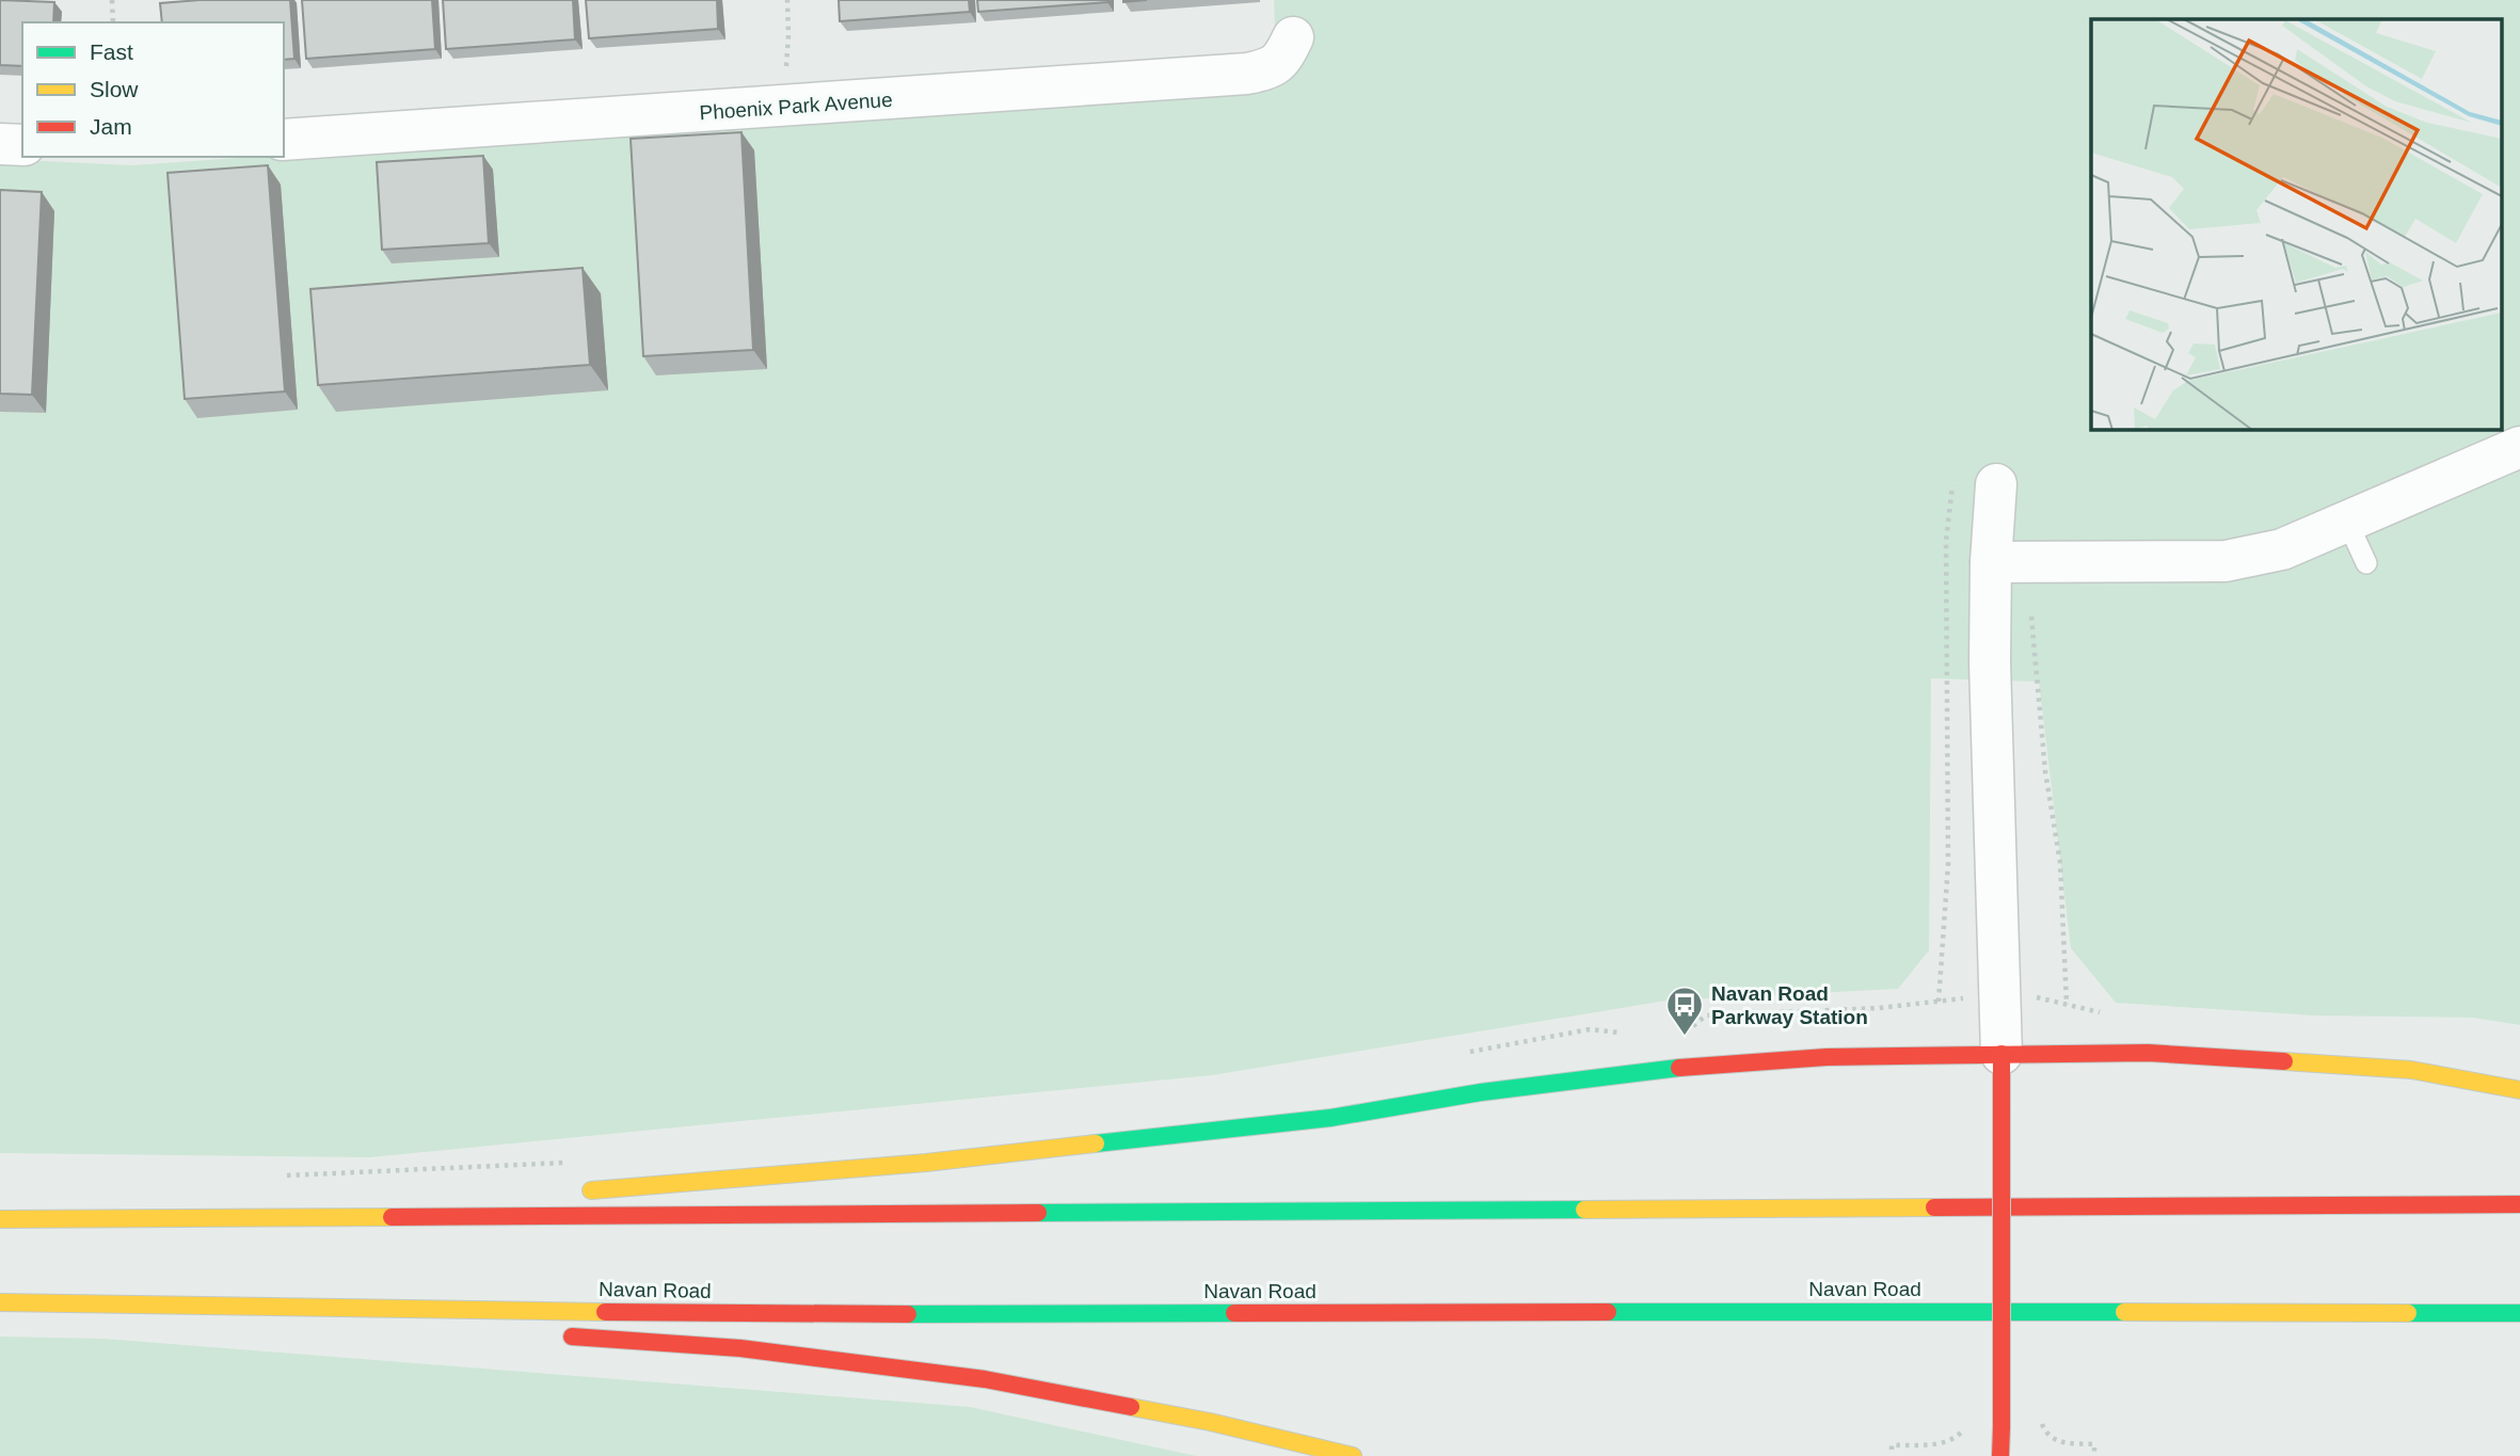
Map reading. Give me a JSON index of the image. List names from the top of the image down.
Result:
{
  "streets": {
    "main road": ["Navan Road"],
    "street": ["Phoenix Park Avenue"]
  },
  "places": {
    "bus stop": ["Navan Road Parkway Station"]
  },
  "legend": ["Fast", "Slow", "Jam"]
}
